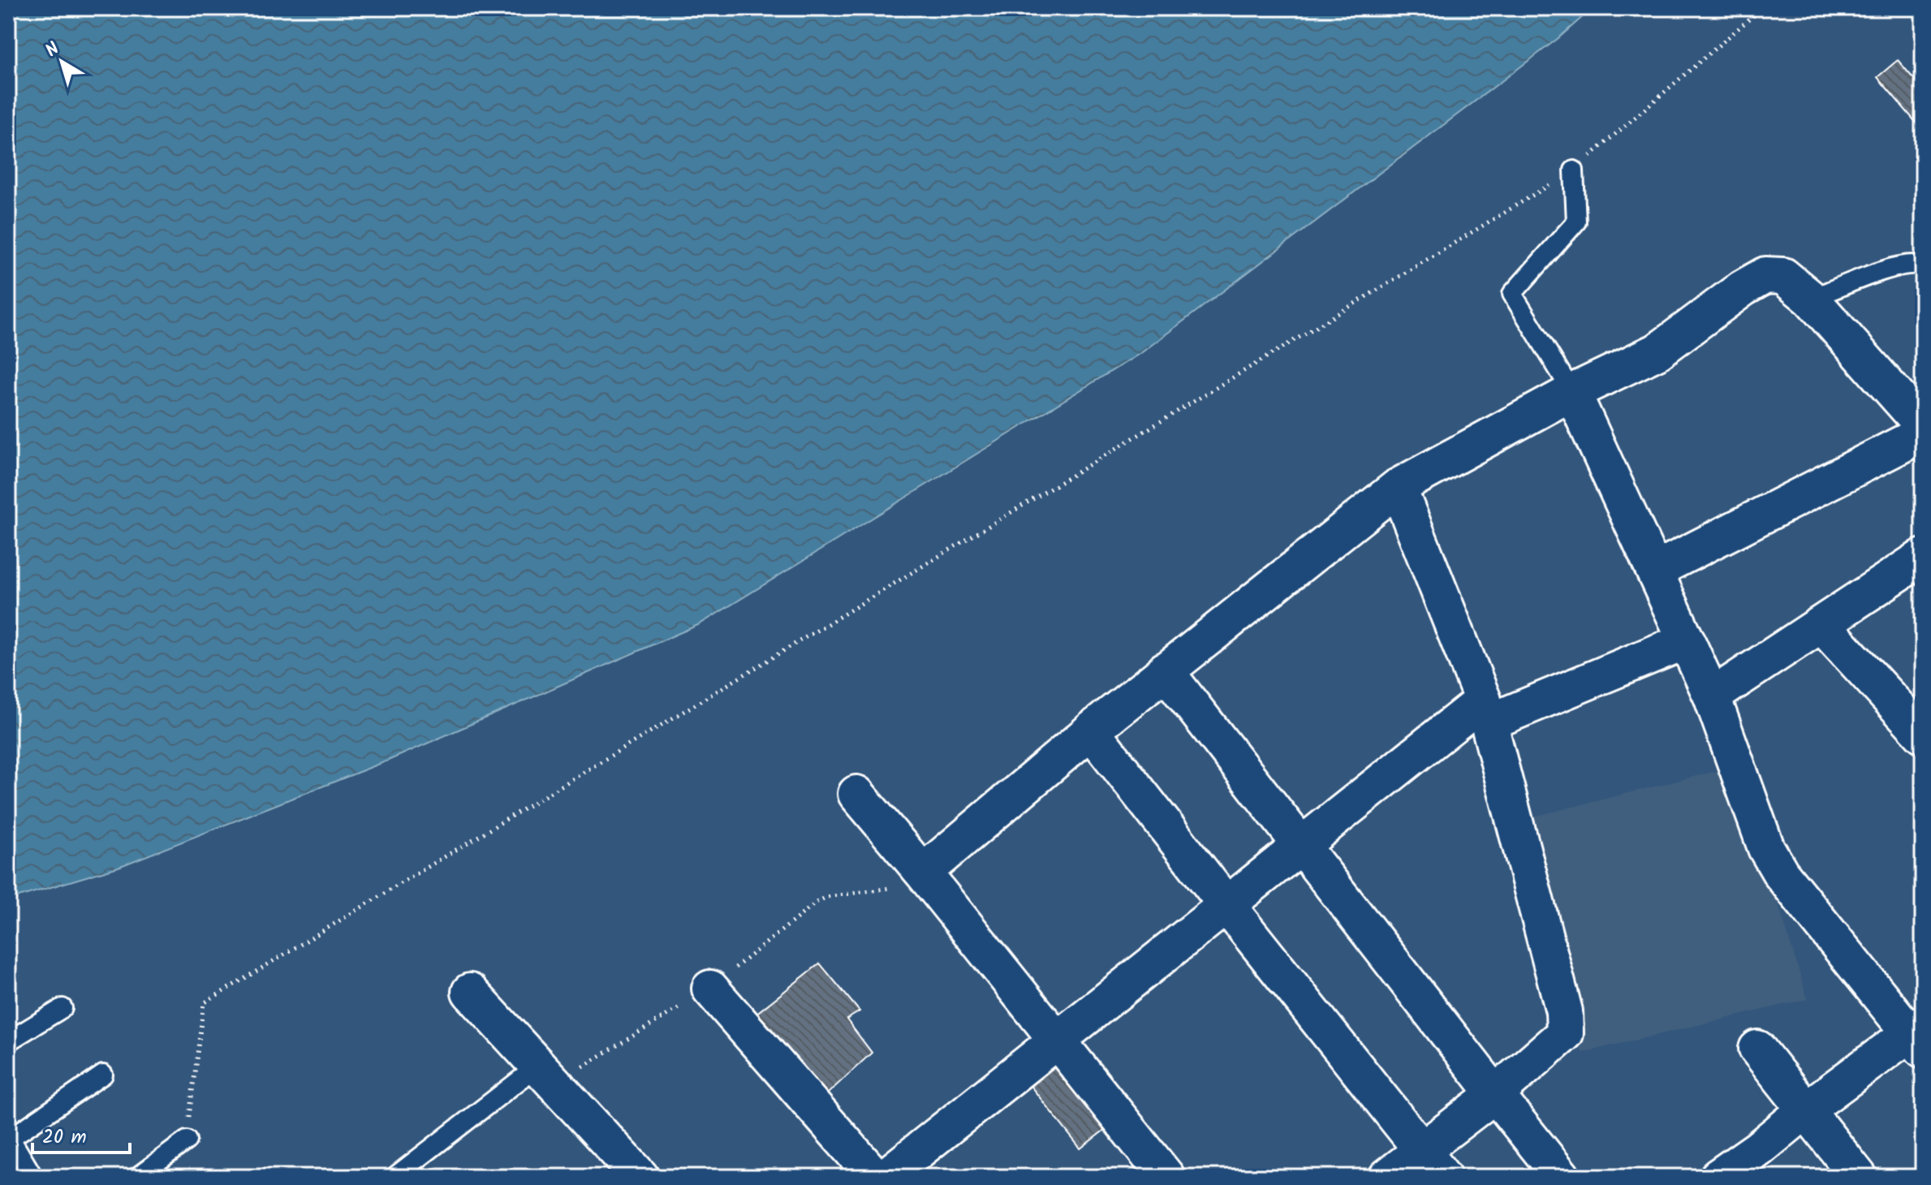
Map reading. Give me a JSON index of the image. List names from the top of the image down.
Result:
{
  "scale_bar": "20 m",
  "north": "top left"
}
